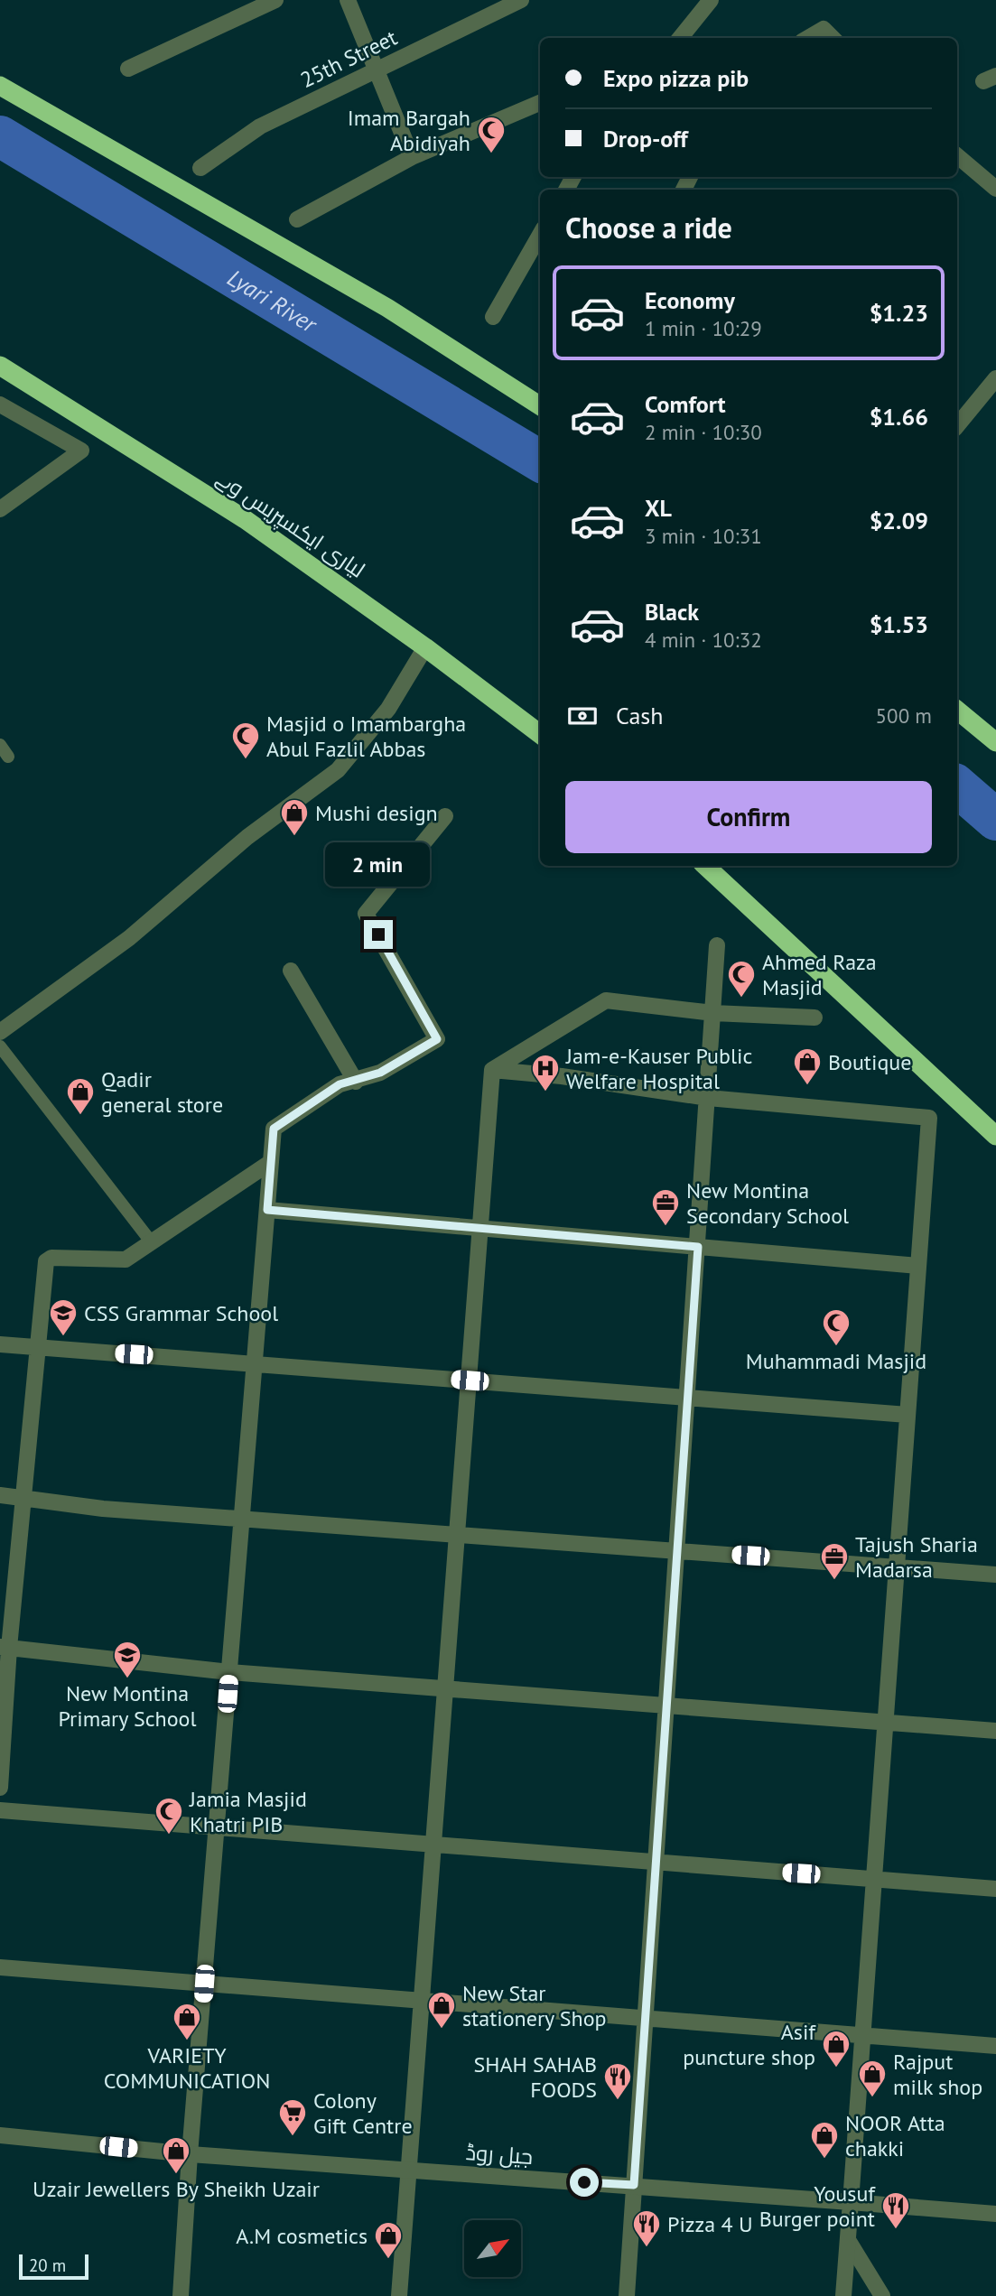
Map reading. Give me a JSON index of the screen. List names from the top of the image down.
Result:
{
  "streets": {
    "highway": ["لیاری ایکسپریس وے"],
    "street": ["25th Street", "جیل روڈ"]
  },
  "water": ["Lyari River"],
  "places": {
    "mosque": [
      "Imam Bargah Abidiyah",
      "Masjid o Imambargha Abul Fazlil Abbas",
      "Ahmed Raza Masjid",
      "Muhammadi Masjid",
      "Jamia Masjid Khatri PIB"
    ],
    "shop": [
      "Mushi design",
      "Boutique",
      "Qadir general store",
      "New Star stationery Shop",
      "VARIETY COMMUNICATION",
      "Asif puncture shop",
      "Rajput milk shop",
      "NOOR Atta chakki",
      "Uzair Jewellers By Sheikh Uzair",
      "A.M cosmetics"
    ],
    "hospital": ["Jam-e-Kauser Public Welfare Hospital"],
    "office": ["New Montina Secondary School", "Tajush Sharia Madarsa"],
    "school or university": ["CSS Grammar School", "New Montina Primary School"],
    "restaurant": ["SHAH SAHAB FOODS", "Yousuf Burger point", "Pizza 4 U"],
    "supermarket": ["Colony Gift Centre"]
  },
  "scale_bar": "20 m",
  "north": "top right",
  "page": {
    "banner": ["Expo pizza pib", "Drop-off"],
    "heading": "Choose a ride",
    "list": [
      {
        "name": "Economy",
        "note": "1 min · 10:29",
        "value": "$1.23"
      },
      {
        "name": "Comfort",
        "note": "2 min · 10:30",
        "value": "$1.66"
      },
      {
        "name": "XL",
        "note": "3 min · 10:31",
        "value": "$2.09"
      },
      {
        "name": "Black",
        "note": "4 min · 10:32",
        "value": "$1.53"
      }
    ],
    "pay": ["Cash", "500 m"],
    "buttons": "Confirm",
    "bubble": "2 min",
    "scale": "20 m"
  }
}
